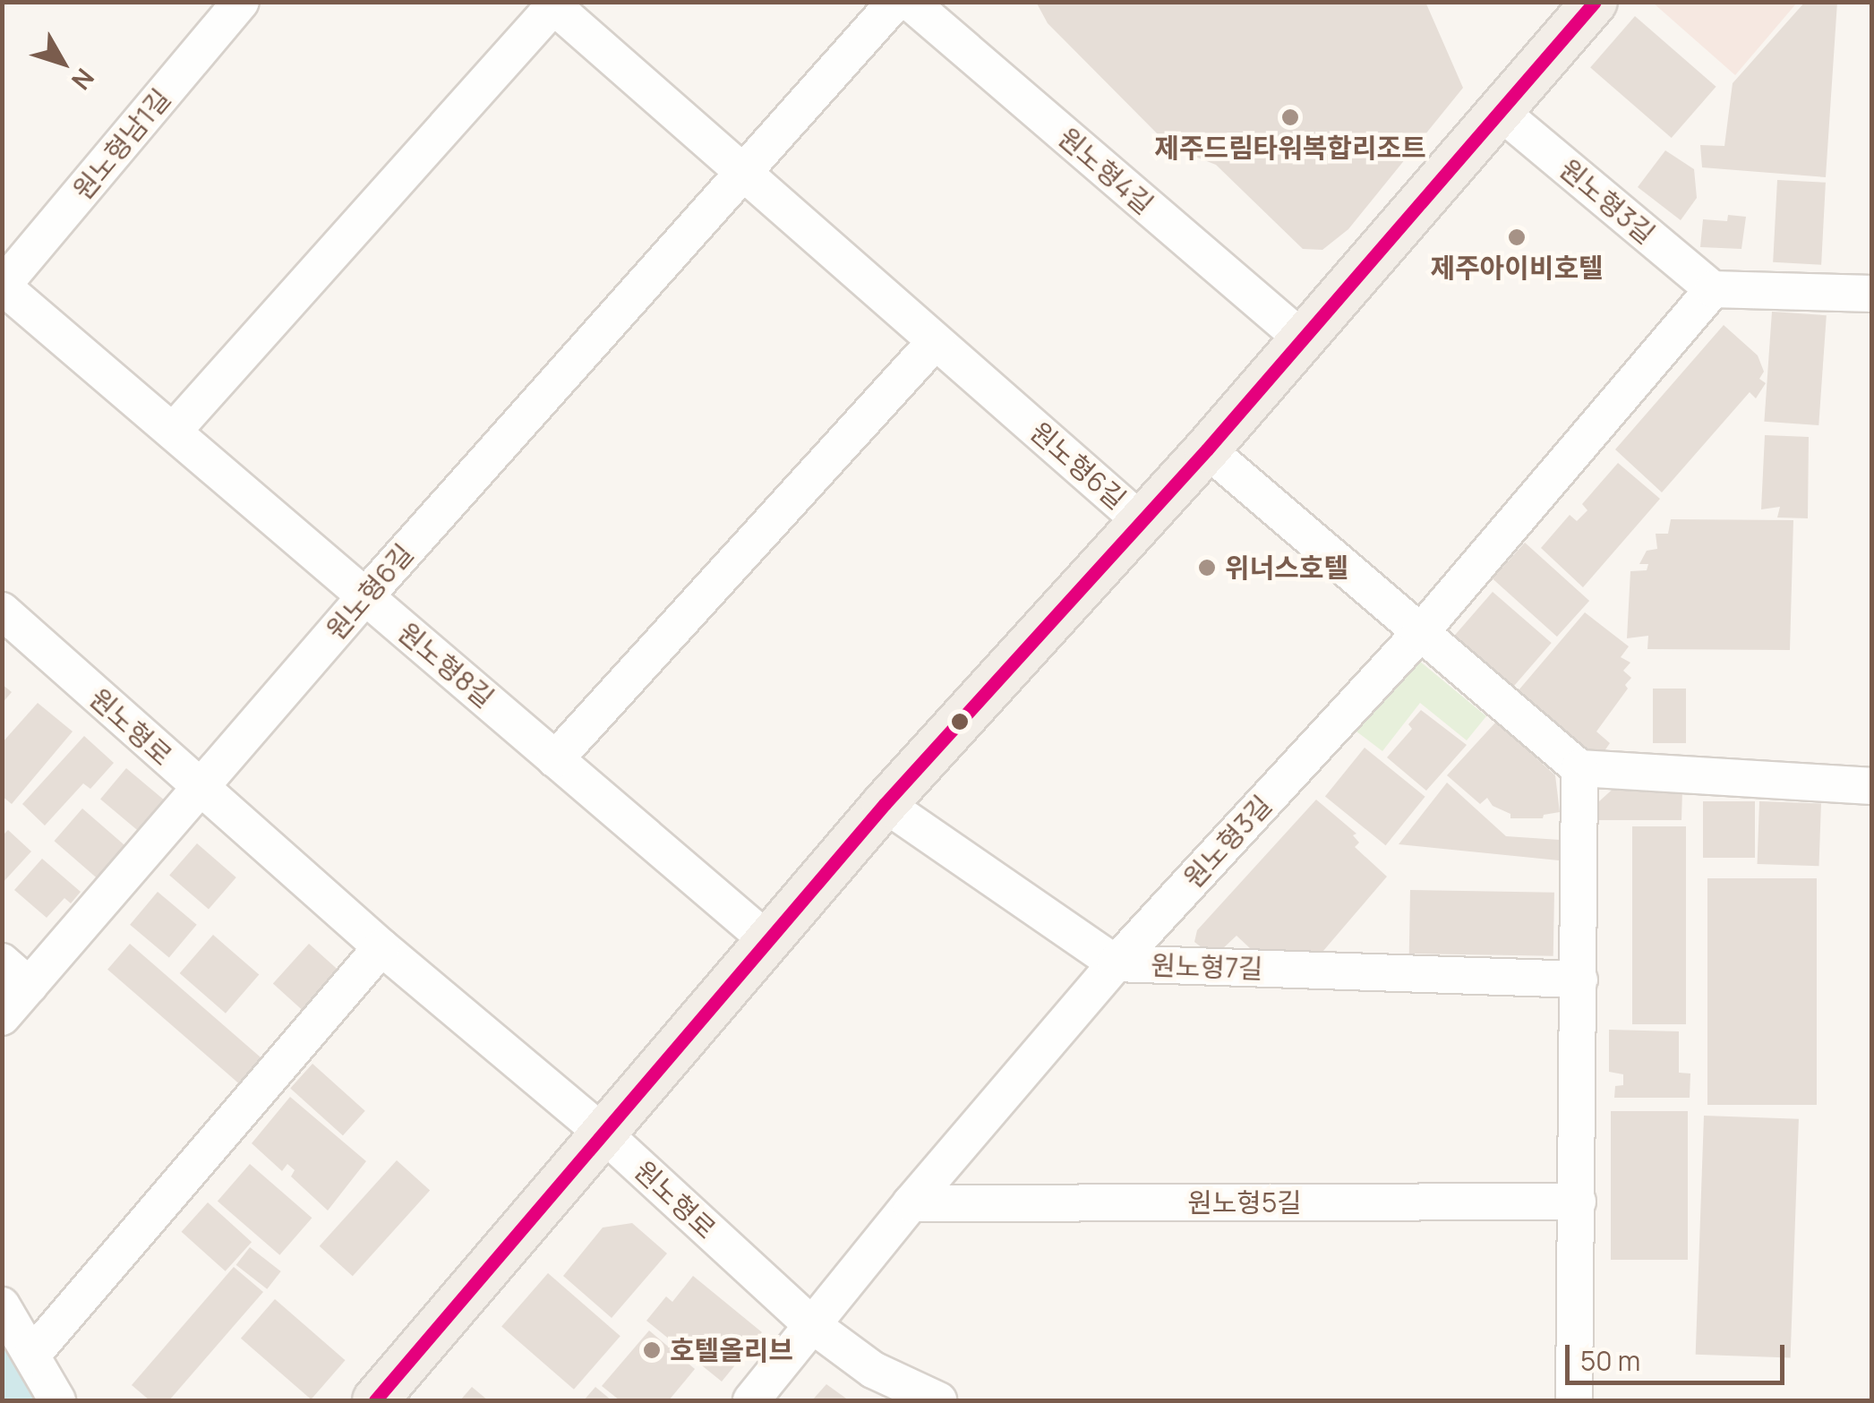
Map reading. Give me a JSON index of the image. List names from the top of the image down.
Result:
{
  "streets": {
    "street": [
      "원노형남1길",
      "원노형4길",
      "원노형3길",
      "원노형6길",
      "원노형8길",
      "원노형로",
      "원노형7길",
      "원노형5길"
    ]
  },
  "crossings": [
    ["원노형남1길", "원노형8길"],
    ["원노형3길", "원노형로"],
    ["원노형3길", "원노형7길"],
    ["원노형3길", "원노형5길"],
    ["원노형6길", "원노형8길"],
    ["원노형6길", "원노형로"]
  ],
  "places": [
    "제주드림타워복합리조트",
    "제주아이비호텔",
    "위너스호텔",
    "호텔올리브"
  ],
  "scale_bar": "50 m",
  "north": "bottom right"
}
